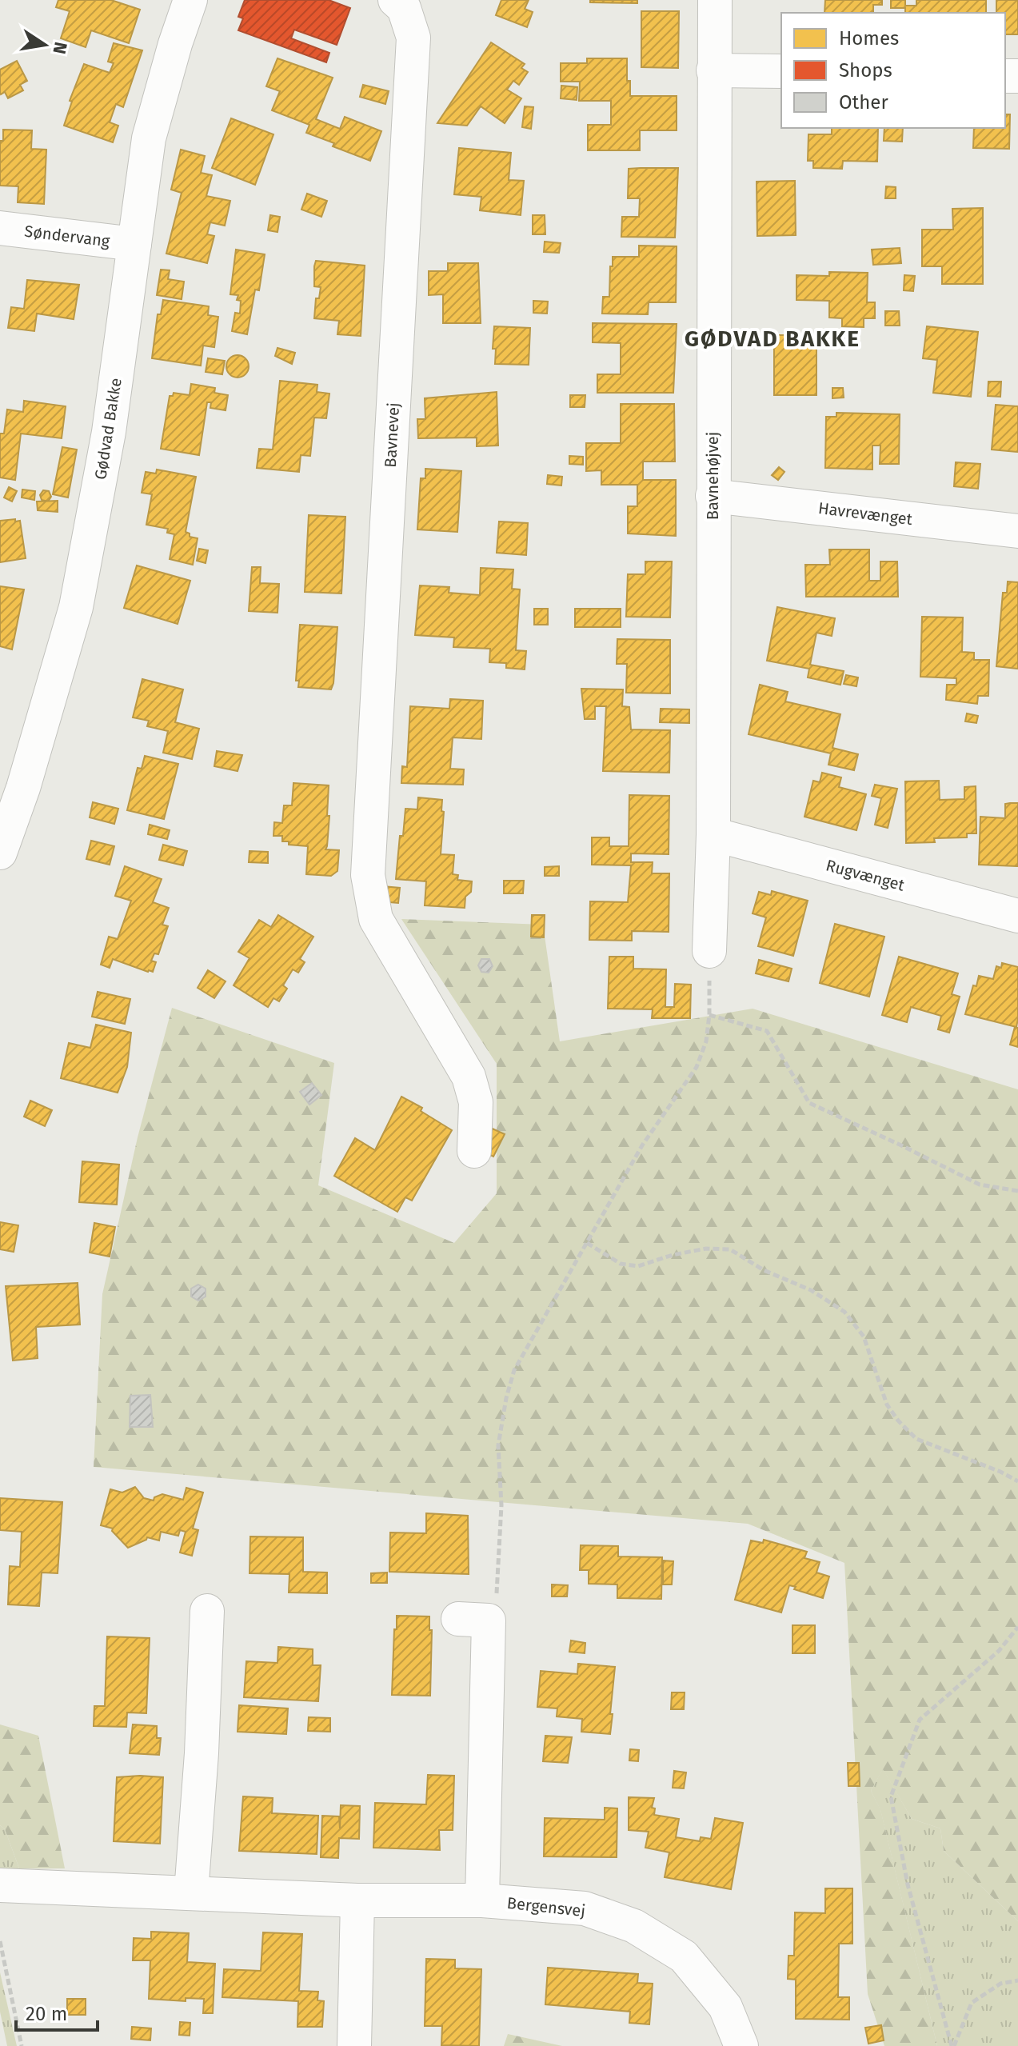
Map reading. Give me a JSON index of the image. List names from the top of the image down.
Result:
{
  "streets": {
    "street": [
      "Søndervang",
      "Gødvad Bakke",
      "Bavnevej",
      "Bavnehøjvej",
      "Havrevænget",
      "Rugvænget",
      "Bergensvej"
    ]
  },
  "crossings": [
    ["Søndervang", "Gødvad Bakke"],
    ["Bavnehøjvej", "Havrevænget"],
    ["Bavnehøjvej", "Rugvænget"]
  ],
  "districts": ["GØDVAD BAKKE"],
  "legend": ["Homes", "Shops", "Other"],
  "scale_bar": "20 m",
  "north": "right"
}
